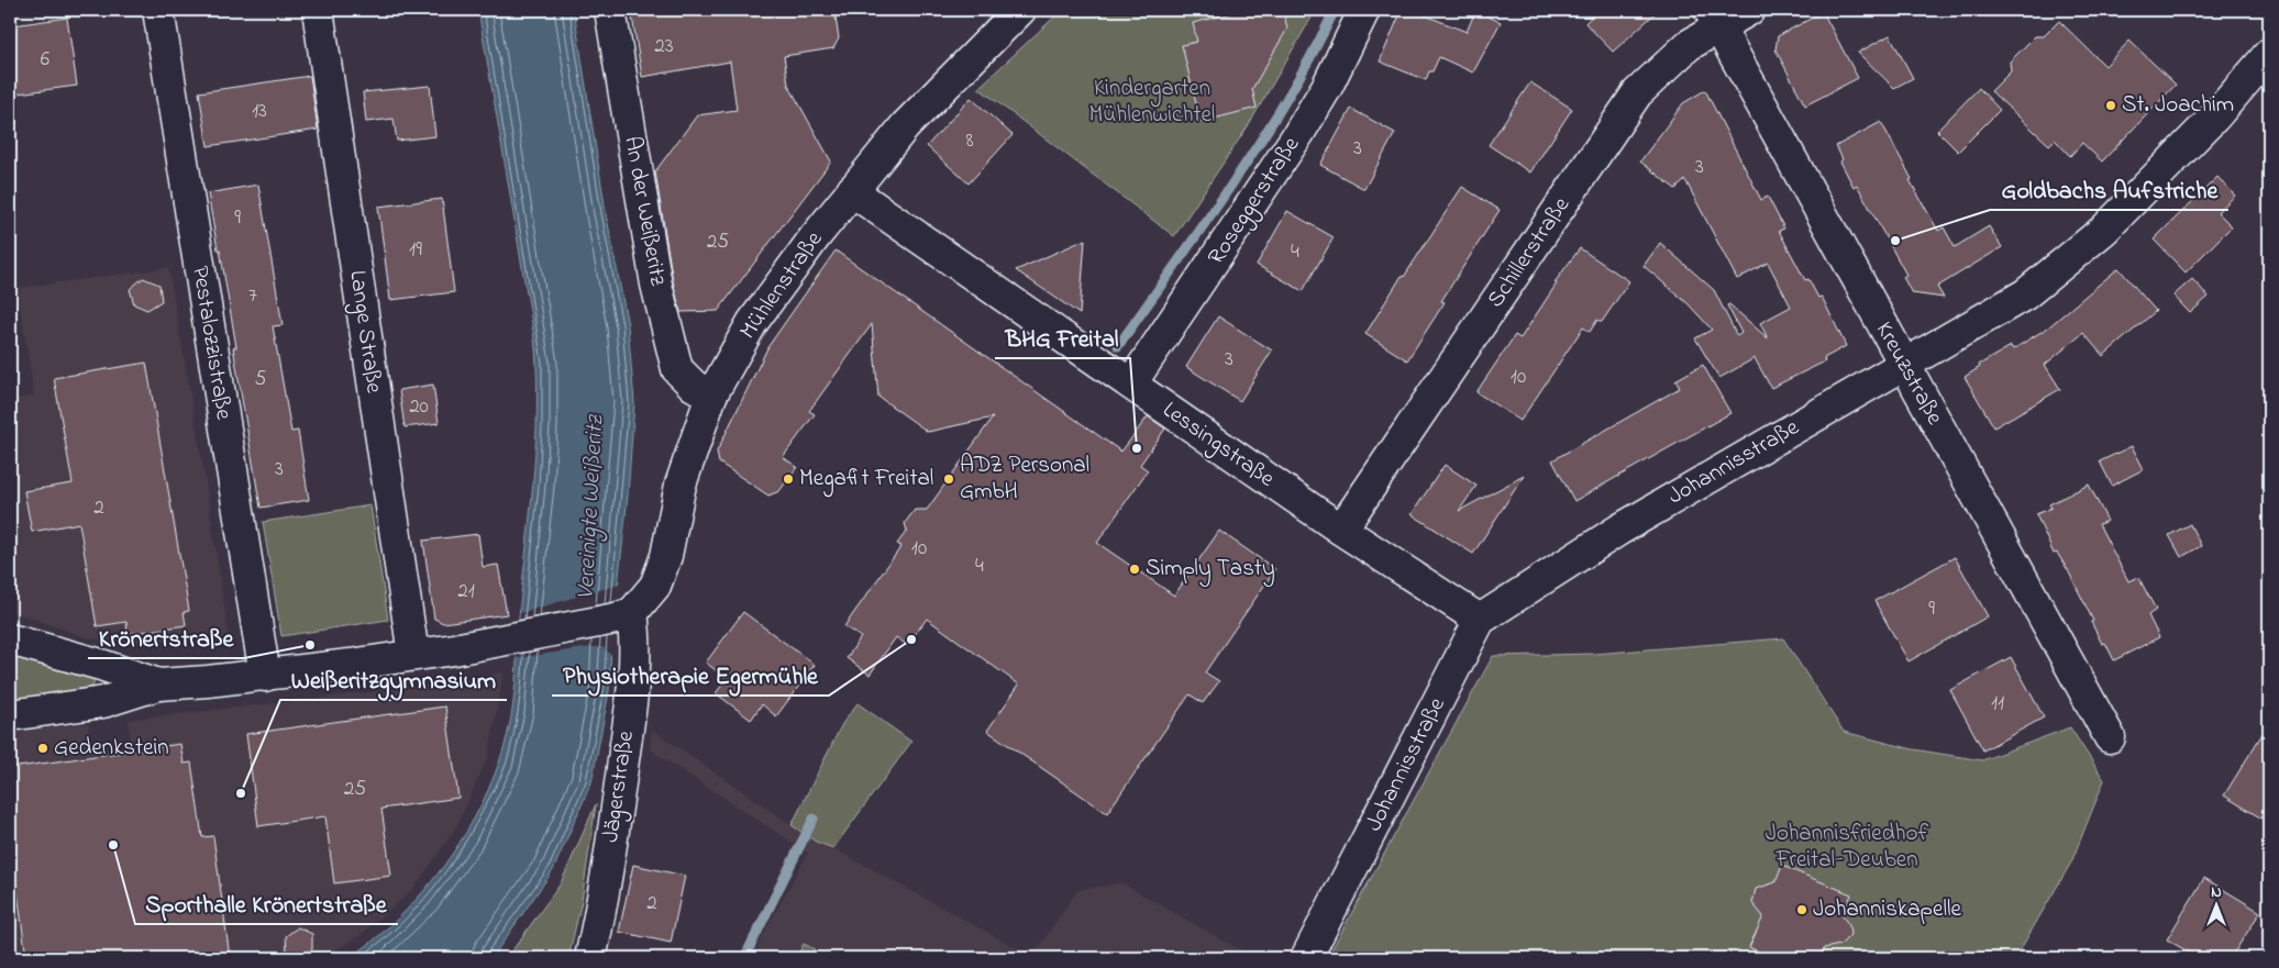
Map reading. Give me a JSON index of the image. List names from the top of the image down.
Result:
{
  "streets": {
    "street": [
      "Roseggerstraße",
      "An der Weißeritz",
      "Schillerstraße",
      "Mühlenstraße",
      "Lange Straße",
      "Pestalozzistraße",
      "Kreuzstraße",
      "Lessingstraße",
      "Johannisstraße",
      "Jägerstraße"
    ]
  },
  "crossings": [
    ["Roseggerstraße", "Lessingstraße"],
    ["An der Weißeritz", "Mühlenstraße"],
    ["Schillerstraße", "Kreuzstraße"],
    ["Schillerstraße", "Lessingstraße"],
    ["Mühlenstraße", "Lessingstraße"],
    ["Mühlenstraße", "Jägerstraße"],
    ["Kreuzstraße", "Johannisstraße"],
    ["Lessingstraße", "Johannisstraße"]
  ],
  "water": ["Vereinigte Weißeritz"],
  "parks": ["Kindergarten Mühlenwichtel", "Johannisfriedhof Freital-Deuben"],
  "places": [
    "St. Joachim",
    "Goldbachs Aufstriche",
    "BHG Freital",
    "Megafit Freital",
    "ADZ Personal GmbH",
    "Simply Tasty",
    "Physiotherapie Egermühle",
    "Krönertstraße",
    "Gedenkstein",
    "Weißeritzgymnasium",
    "Sporthalle Krönertstraße",
    "Johanniskapelle"
  ],
  "house_numbers": [
    "23",
    "6",
    "13",
    "8",
    "3",
    "3",
    "9",
    "25",
    "19",
    "4",
    "7",
    "3",
    "10",
    "5",
    "20",
    "3",
    "2",
    "10",
    "4",
    "21",
    "9",
    "11",
    "25",
    "2"
  ],
  "north": "top"
}
